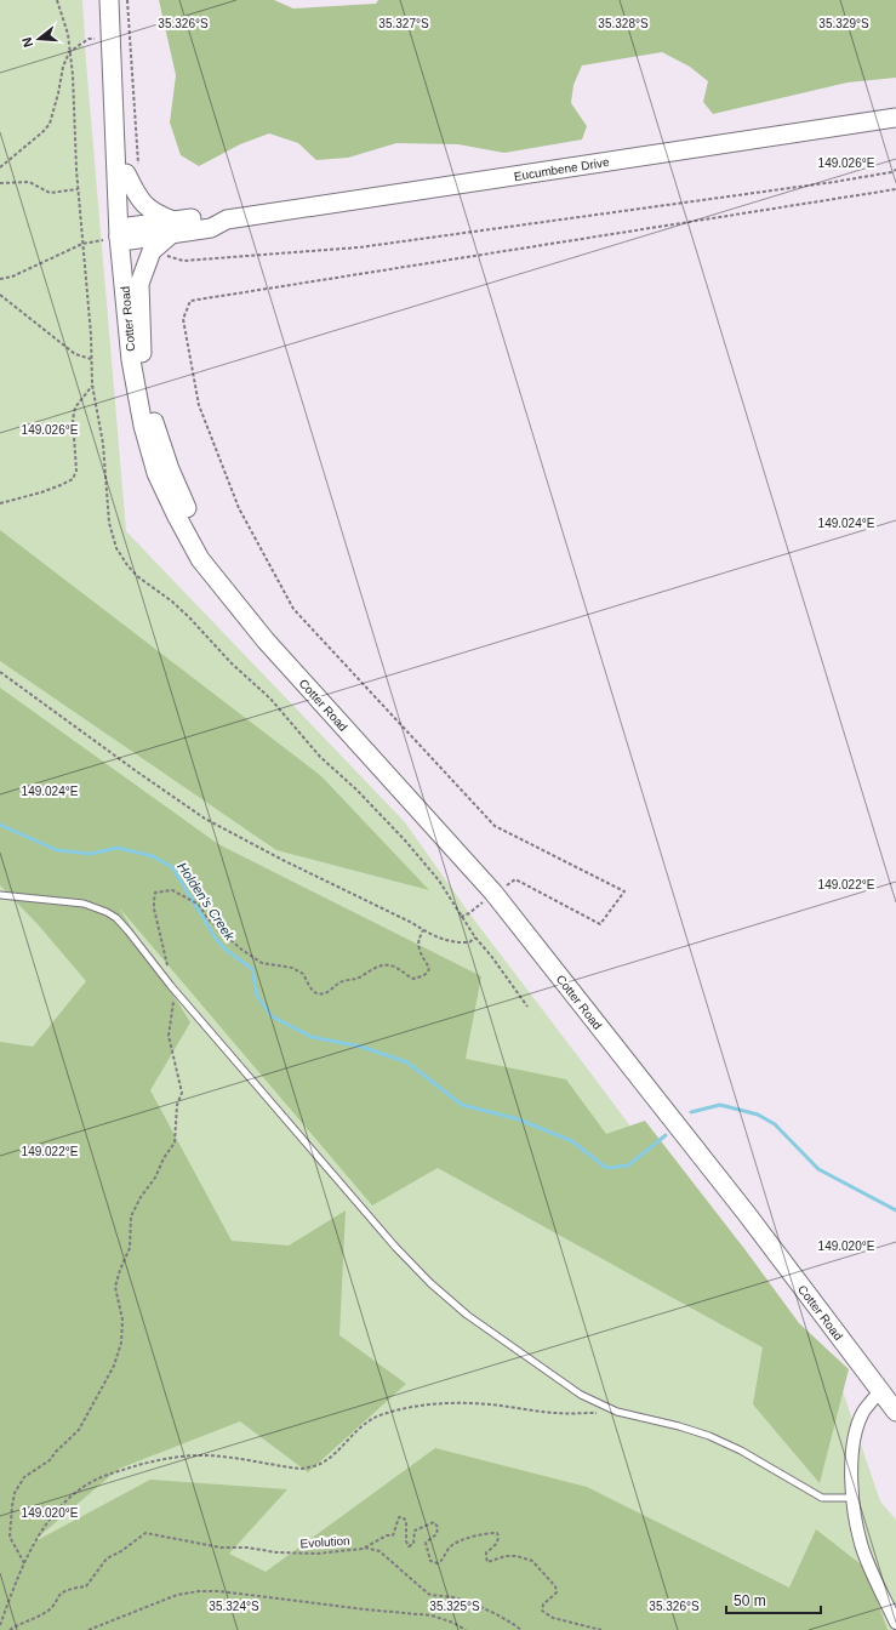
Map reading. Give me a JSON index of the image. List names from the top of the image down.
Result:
{
  "streets": {
    "main road": ["Eucumbene Drive", "Cotter Road"],
    "path": ["Evolution"]
  },
  "crossings": [
    ["Eucumbene Drive", "Cotter Road"]
  ],
  "water": ["Holden's Creek"],
  "scale_bar": "50 m",
  "north": "left",
  "coordinates": [
    "35.326°S",
    "35.327°S",
    "35.328°S",
    "35.329°S",
    "149.026°E",
    "149.024°E",
    "149.022°E",
    "149.020°E",
    "35.324°S",
    "35.325°S"
  ]
}
